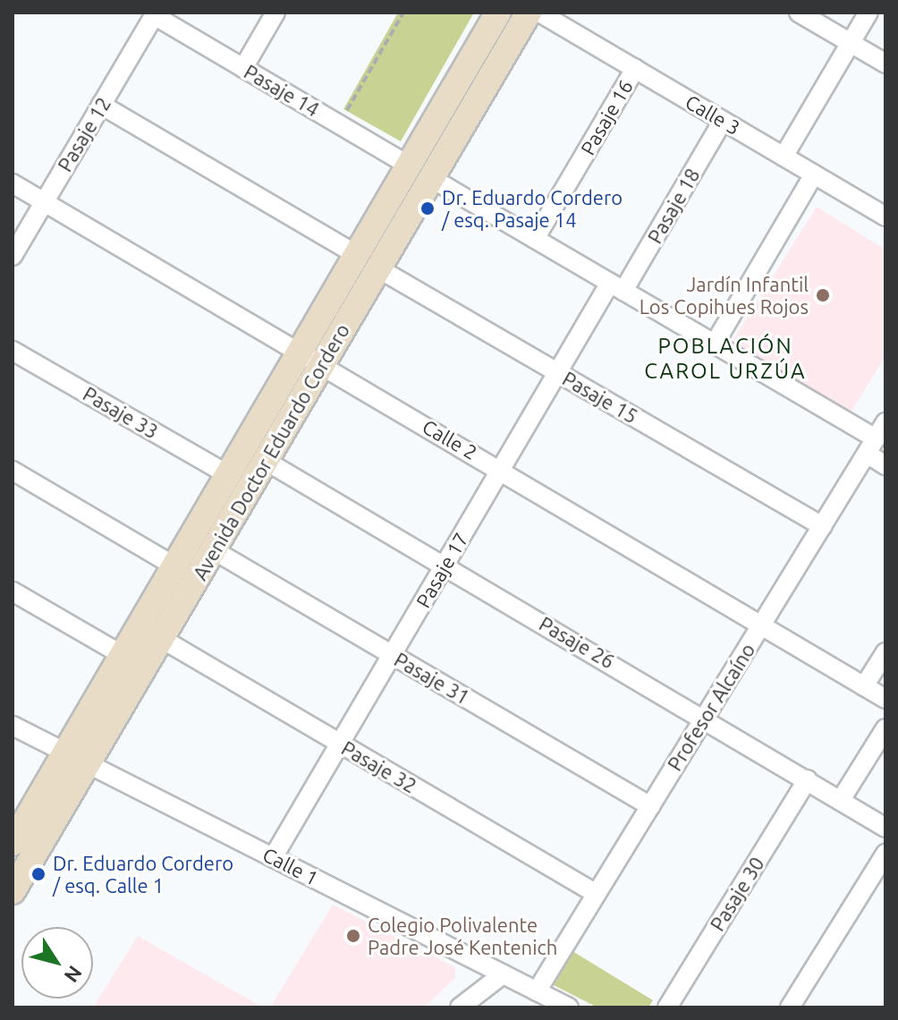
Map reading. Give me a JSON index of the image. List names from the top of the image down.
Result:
{
  "streets": {
    "street": [
      "Pasaje 14",
      "Calle 3",
      "Pasaje 16",
      "Pasaje 12",
      "Pasaje 18",
      "Pasaje 15",
      "Pasaje 33",
      "Calle 2",
      "Avenida Doctor Eduardo Cordero",
      "Pasaje 17",
      "Pasaje 26",
      "Pasaje 31",
      "Profesor Alcaíno",
      "Pasaje 32",
      "Calle 1",
      "Pasaje 30"
    ]
  },
  "crossings": [
    ["Pasaje 14", "Pasaje 12"],
    ["Pasaje 14", "Avenida Doctor Eduardo Cordero"],
    ["Calle 3", "Pasaje 16"],
    ["Calle 3", "Pasaje 18"],
    ["Pasaje 12", "Calle 2"],
    ["Pasaje 18", "Pasaje 17"],
    ["Pasaje 15", "Avenida Doctor Eduardo Cordero"],
    ["Pasaje 15", "Pasaje 17"],
    ["Pasaje 15", "Profesor Alcaíno"],
    ["Pasaje 33", "Avenida Doctor Eduardo Cordero"],
    ["Calle 2", "Avenida Doctor Eduardo Cordero"],
    ["Calle 2", "Pasaje 17"],
    ["Calle 2", "Profesor Alcaíno"],
    ["Avenida Doctor Eduardo Cordero", "Pasaje 26"],
    ["Avenida Doctor Eduardo Cordero", "Pasaje 31"],
    ["Avenida Doctor Eduardo Cordero", "Pasaje 32"],
    ["Avenida Doctor Eduardo Cordero", "Calle 1"],
    ["Pasaje 17", "Pasaje 26"],
    ["Pasaje 17", "Pasaje 31"],
    ["Pasaje 17", "Pasaje 32"],
    ["Pasaje 17", "Calle 1"],
    ["Pasaje 26", "Profesor Alcaíno"],
    ["Pasaje 26", "Pasaje 30"],
    ["Pasaje 31", "Profesor Alcaíno"],
    ["Profesor Alcaíno", "Pasaje 32"],
    ["Profesor Alcaíno", "Calle 1"]
  ],
  "districts": ["POBLACIÓN CAROL URZÚA"],
  "places": [
    "Dr. Eduardo Cordero / esq. Pasaje 14",
    "Jardín Infantil Los Copihues Rojos",
    "Dr. Eduardo Cordero / esq. Calle 1",
    "Colegio Polivalente Padre José Kentenich"
  ],
  "north": "bottom right"
}
